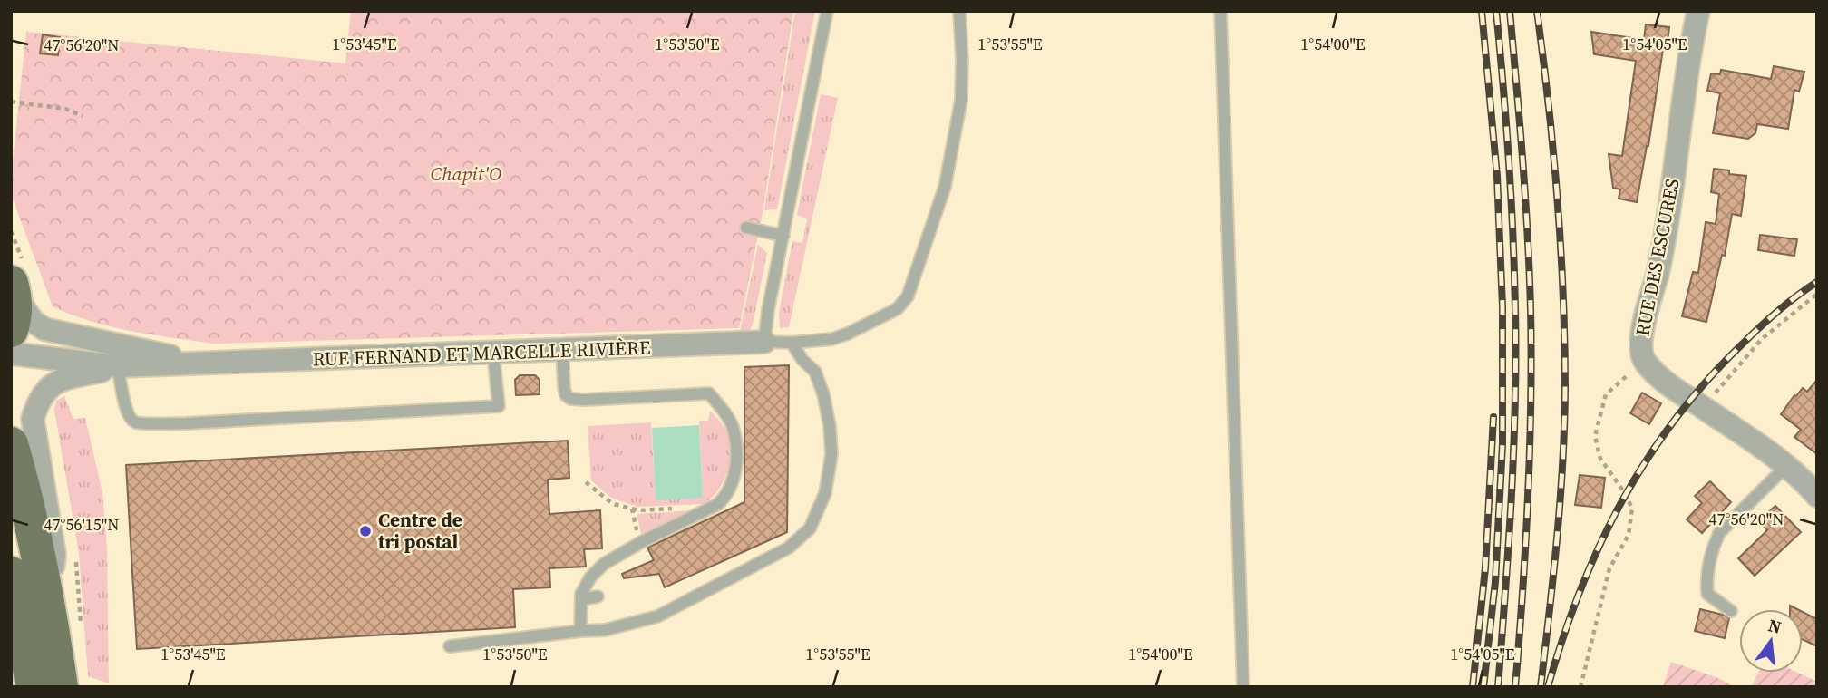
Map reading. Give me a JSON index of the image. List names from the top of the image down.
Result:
{
  "streets": {
    "street": ["RUE DES ESCURES", "RUE FERNAND ET MARCELLE RIVIÈRE"]
  },
  "parks": ["Chapit'O"],
  "places": ["Centre de tri postal"],
  "north": "top",
  "coordinates": [
    "1°53'45\"E",
    "1°53'50\"E",
    "1°53'55\"E",
    "1°54'00\"E",
    "1°54'05\"E",
    "47°56'20\"N",
    "47°56'15\"N"
  ]
}
